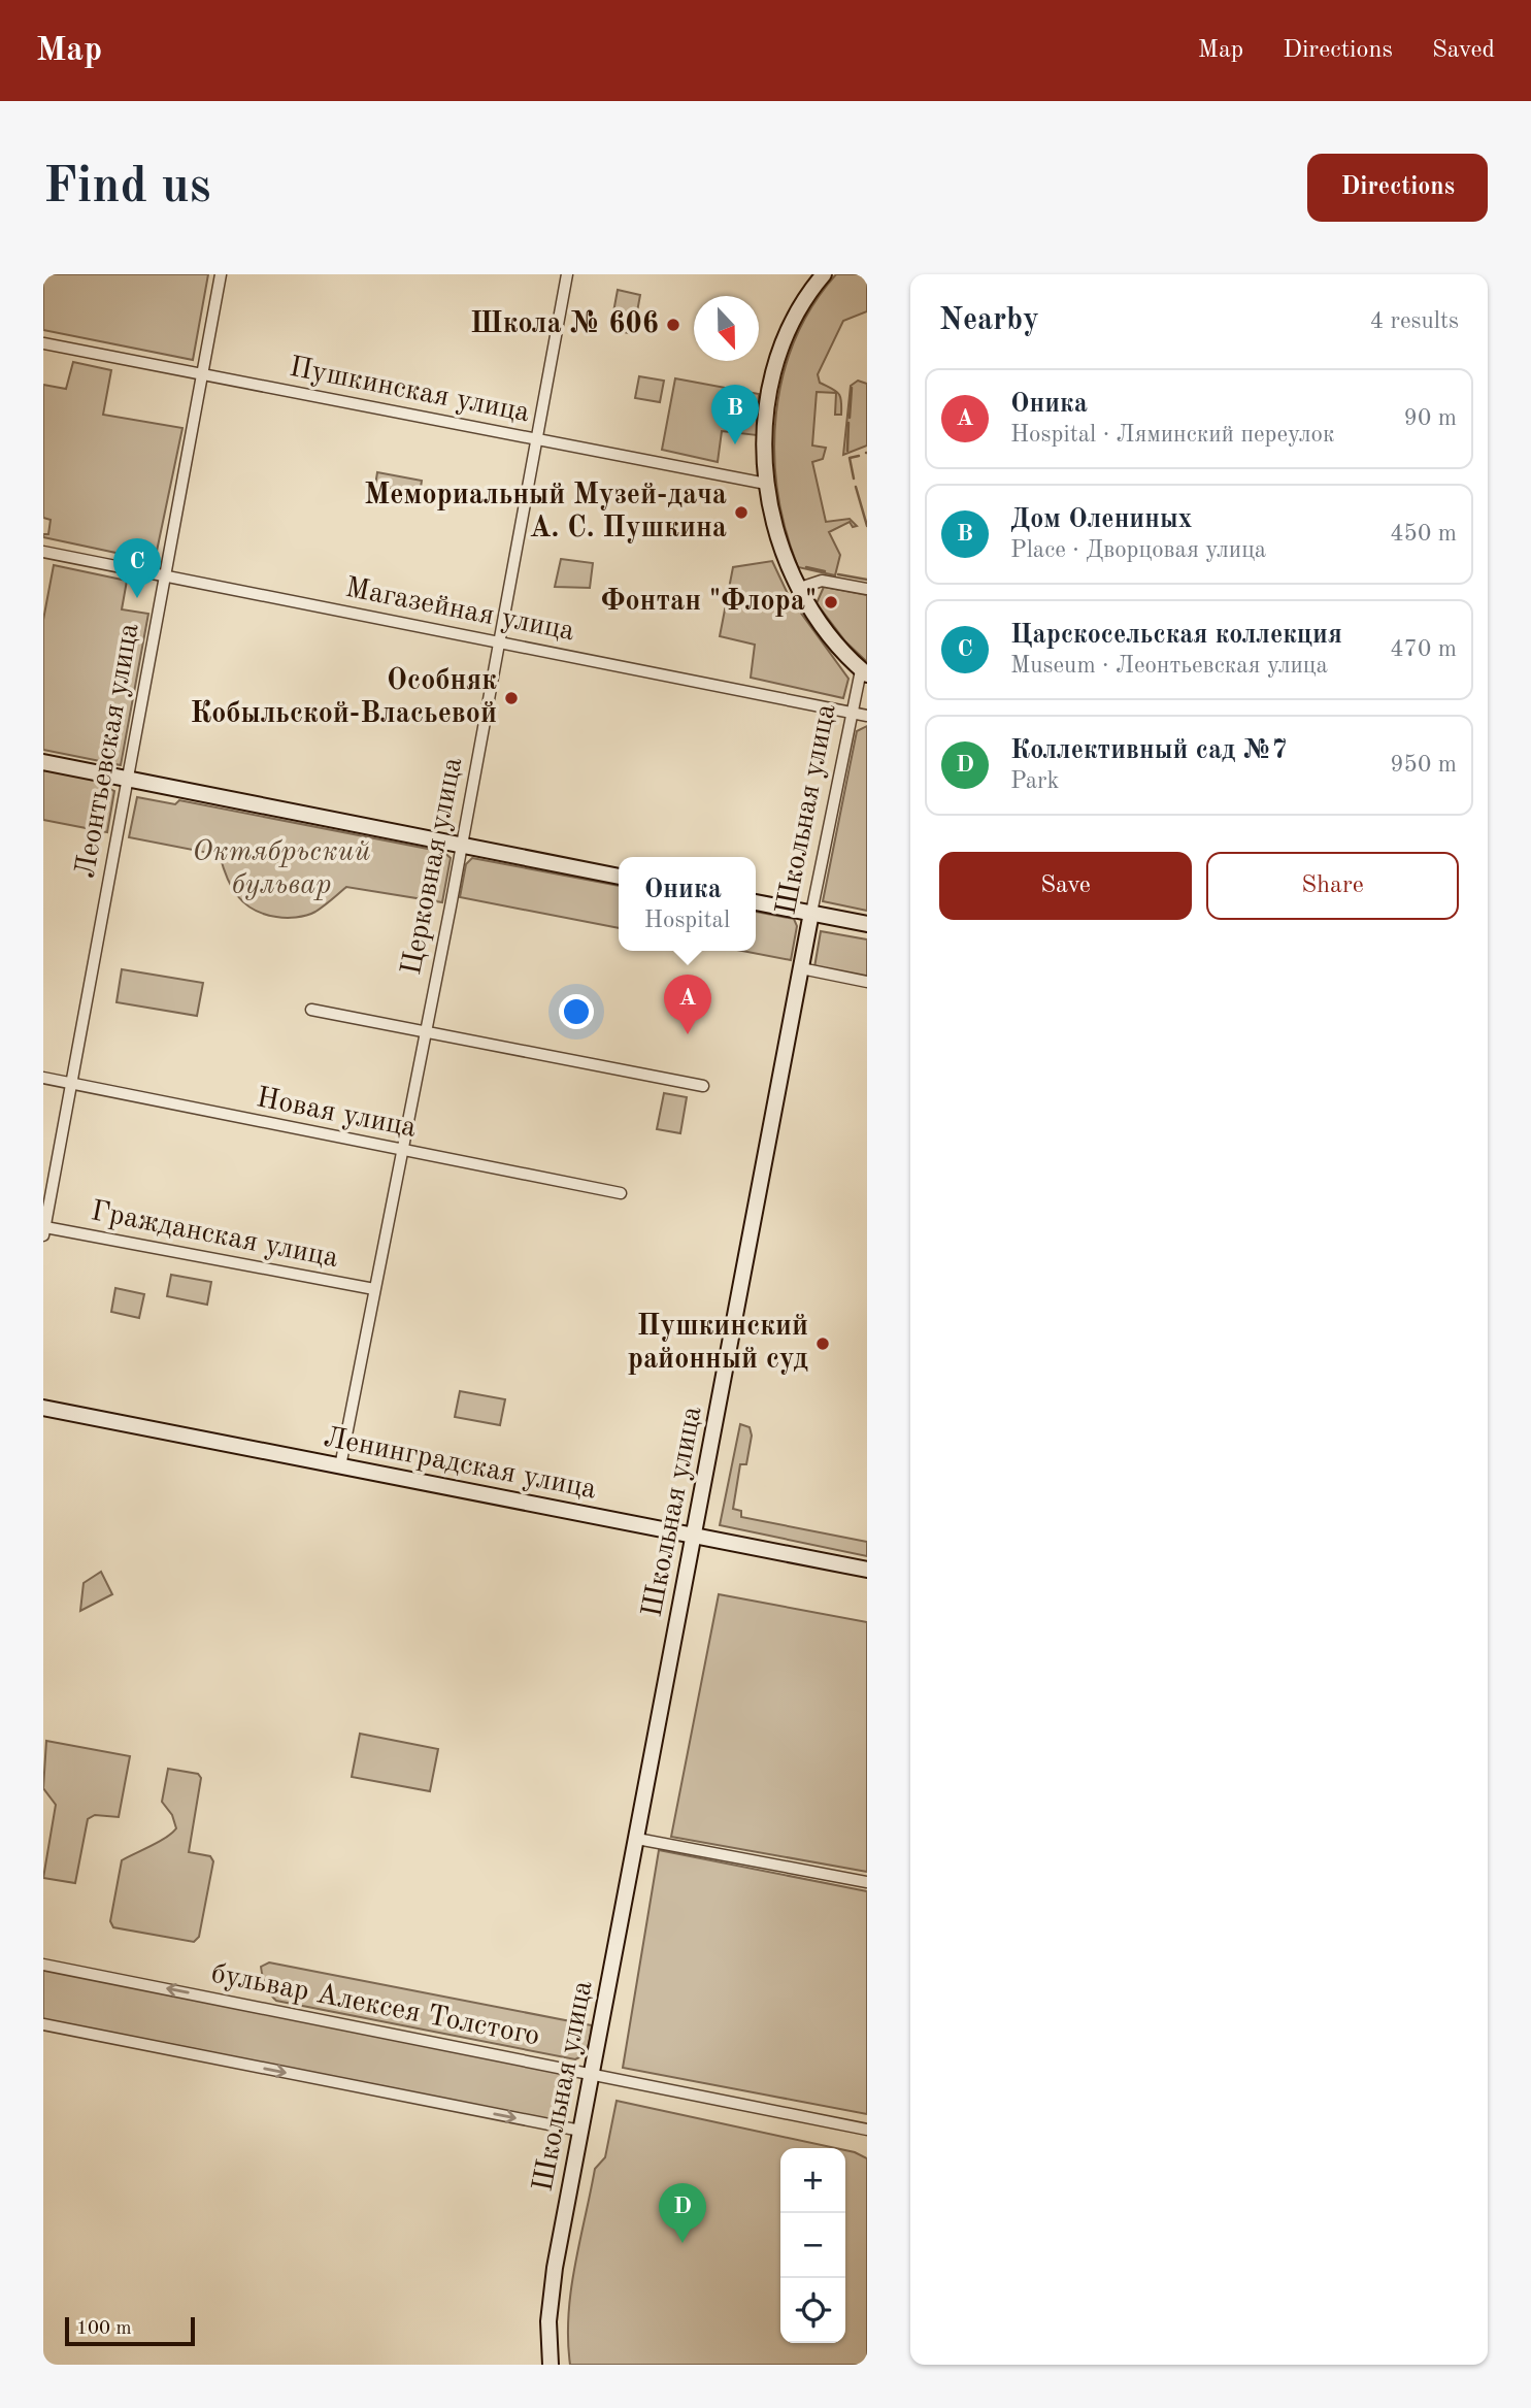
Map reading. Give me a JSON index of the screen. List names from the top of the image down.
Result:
{
  "streets": {
    "street": [
      "Пушкинская улица",
      "Магазейная улица",
      "Леонтьевская улица",
      "Школьная улица",
      "Церковная улица",
      "Новая улица",
      "Гражданская улица",
      "Ленинградская улица",
      "бульвар Алексея Толстого"
    ]
  },
  "crossings": [
    ["Пушкинская улица", "Леонтьевская улица"],
    ["Пушкинская улица", "Церковная улица"],
    ["Магазейная улица", "Леонтьевская улица"],
    ["Магазейная улица", "Школьная улица"],
    ["Магазейная улица", "Церковная улица"],
    ["Леонтьевская улица", "Новая улица"],
    ["Леонтьевская улица", "Гражданская улица"],
    ["Школьная улица", "Ленинградская улица"],
    ["Школьная улица", "бульвар Алексея Толстого"],
    ["Церковная улица", "Новая улица"],
    ["Церковная улица", "Гражданская улица"],
    ["Церковная улица", "Ленинградская улица"]
  ],
  "parks": ["Октябрьский бульвар"],
  "places": [
    "Школа № 606",
    "Мемориальный Музей-дача А. С. Пушкина",
    "Фонтан \"Флора\"",
    "Особняк Кобыльской-Власьевой",
    "Пушкинский районный суд"
  ],
  "scale_bar": "100 m",
  "north": "bottom",
  "page": {
    "header": "Map",
    "nav": ["Map", "Directions", "Saved"],
    "buttons": [
      "Directions",
      ["Save", "Share"]
    ],
    "title": "Find us",
    "heading": ["Nearby", "4 results"],
    "list": [
      {
        "mark": "A",
        "name": "Оника",
        "note": "Hospital · Ляминский переулок",
        "value": "90 m"
      },
      {
        "mark": "B",
        "name": "Дом Олениных",
        "note": "Place · Дворцовая улица",
        "value": "450 m"
      },
      {
        "mark": "C",
        "name": "Царскосельская коллекция",
        "note": "Museum · Леонтьевская улица",
        "value": "470 m"
      },
      {
        "mark": "D",
        "name": "Коллективный сад №7",
        "note": "Park",
        "value": "950 m"
      }
    ],
    "pins": [
      "B",
      "C",
      "A",
      "D"
    ],
    "popup": ["Оника", "Hospital"],
    "map_buttons": ["+", "−"],
    "scale": "100 m"
  }
}
